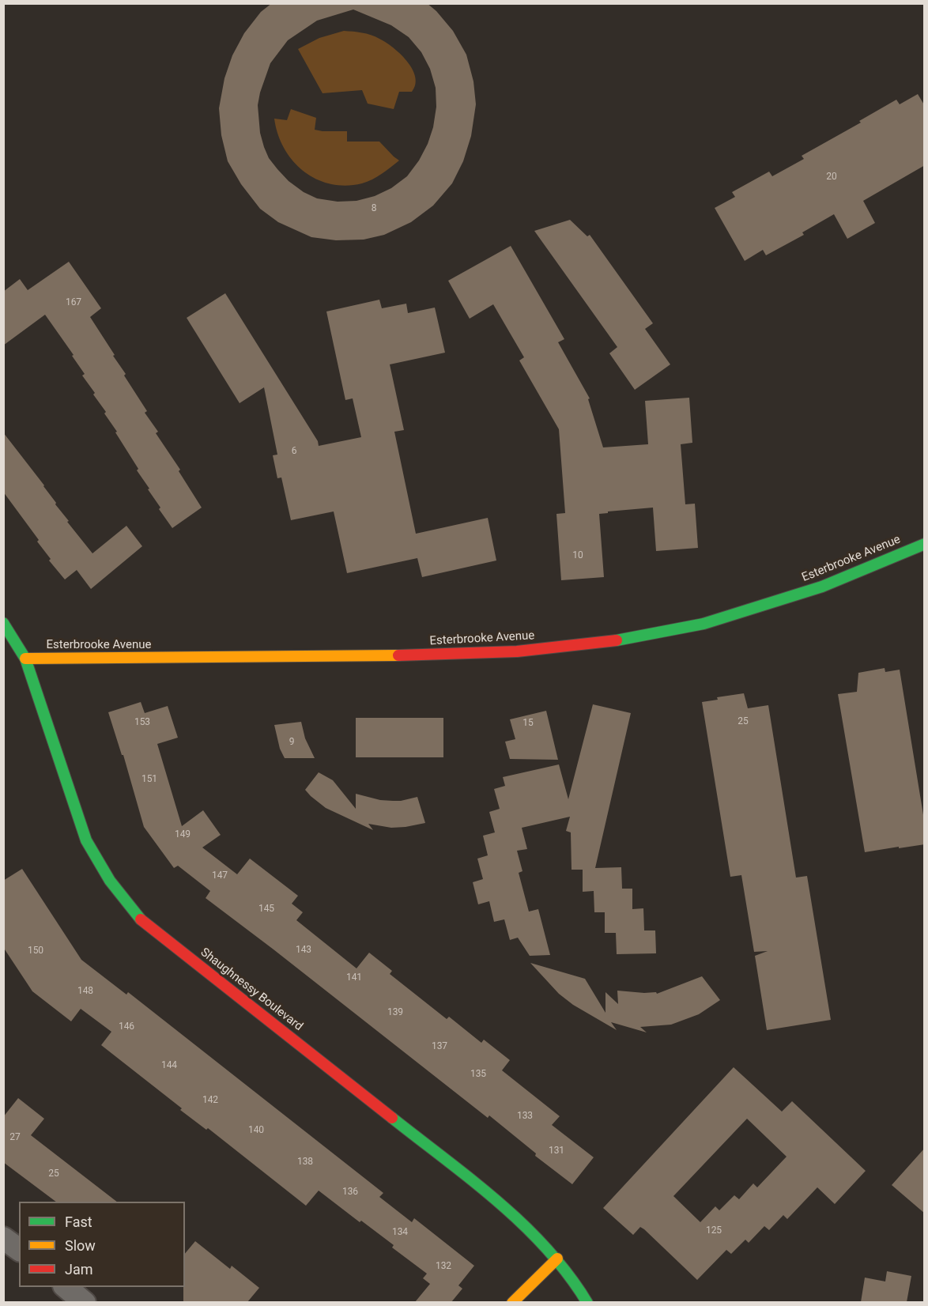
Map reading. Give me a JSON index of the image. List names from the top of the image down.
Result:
{
  "streets": {
    "street": ["Esterbrooke Avenue", "Shaughnessy Boulevard"]
  },
  "crossings": [
    ["Esterbrooke Avenue", "Shaughnessy Boulevard"]
  ],
  "house_numbers": [
    "20",
    "8",
    "167",
    "6",
    "10",
    "25",
    "153",
    "15",
    "9",
    "151",
    "149",
    "147",
    "145",
    "143",
    "150",
    "141",
    "148",
    "139",
    "146",
    "137",
    "144",
    "135",
    "142",
    "133",
    "140",
    "27",
    "131",
    "138",
    "25",
    "136",
    "125",
    "134",
    "132"
  ],
  "legend": ["Fast", "Slow", "Jam"]
}
